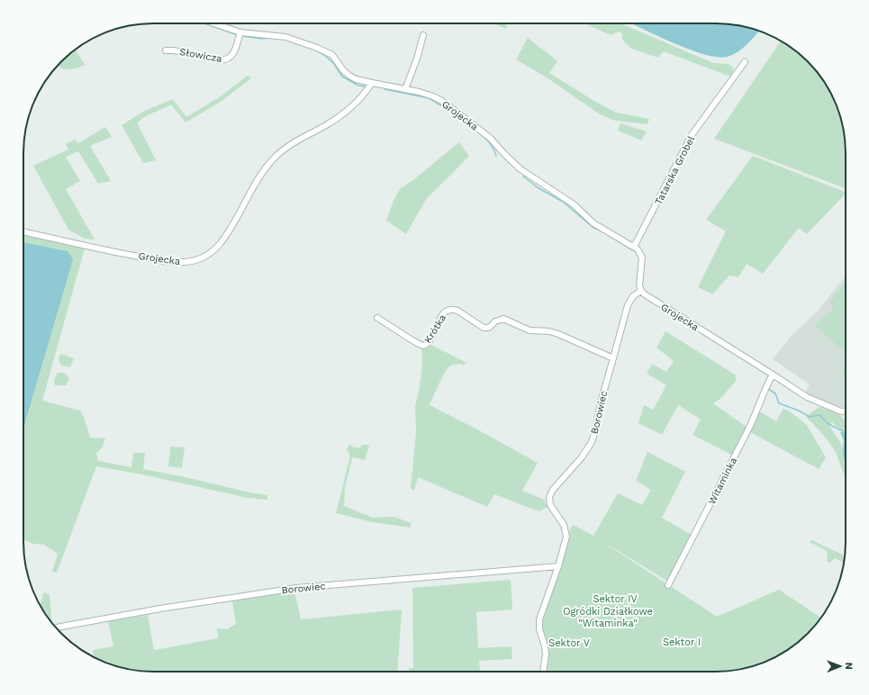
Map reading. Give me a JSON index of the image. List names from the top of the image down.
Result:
{
  "streets": {
    "street": [
      "Słowicza",
      "Grojecka",
      "Tatarska Grobel",
      "Krótka",
      "Borowiec",
      "Witaminka"
    ]
  },
  "crossings": [
    ["Grojecka", "Tatarska Grobel"],
    ["Grojecka", "Borowiec"],
    ["Grojecka", "Witaminka"],
    ["Krótka", "Borowiec"]
  ],
  "parks": [
    "Sektor IV",
    "Ogródki Działkowe \"Witaminka\"",
    "Sektor I",
    "Sektor V"
  ],
  "north": "right"
}
